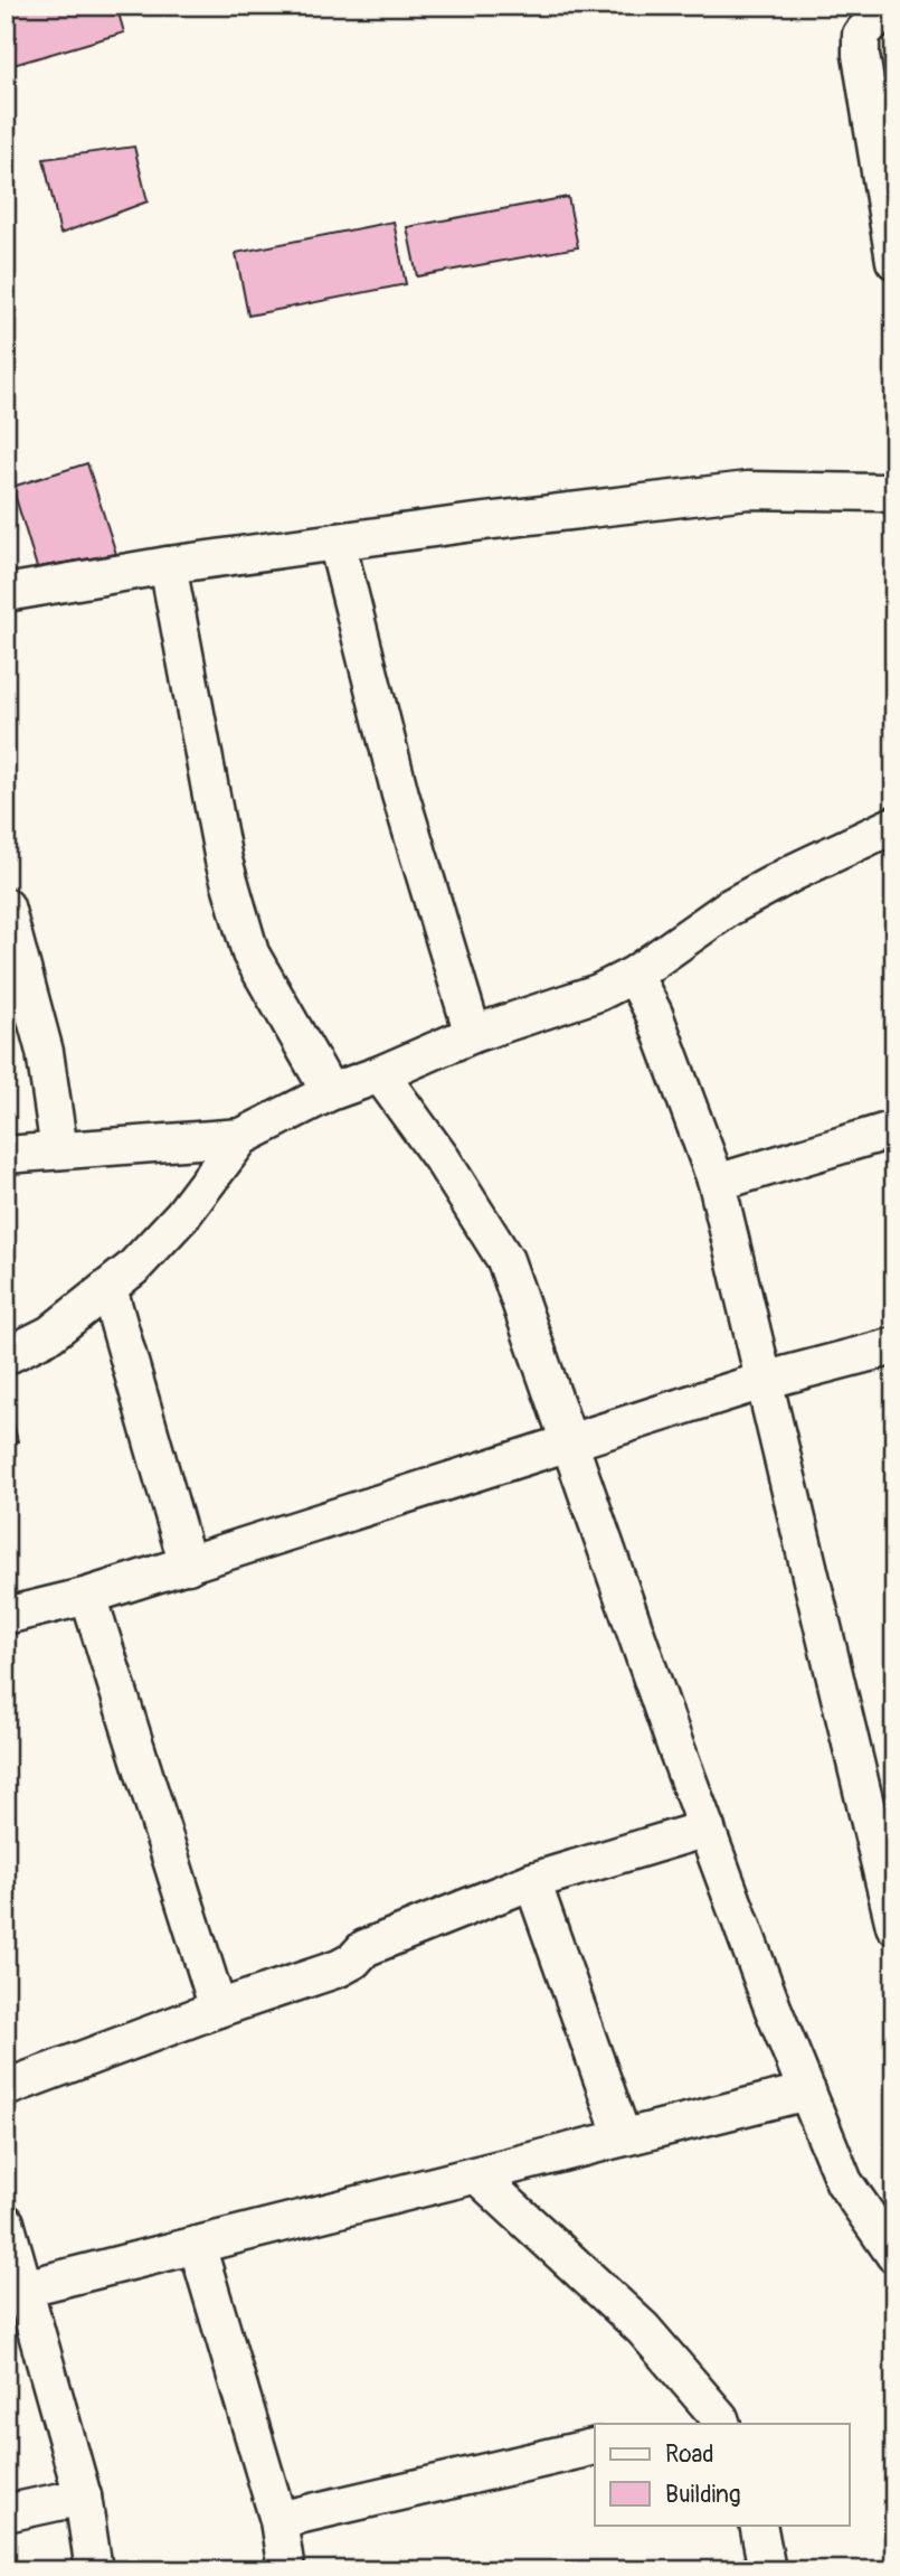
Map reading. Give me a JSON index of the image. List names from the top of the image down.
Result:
{
  "legend": ["Road", "Building"]
}
